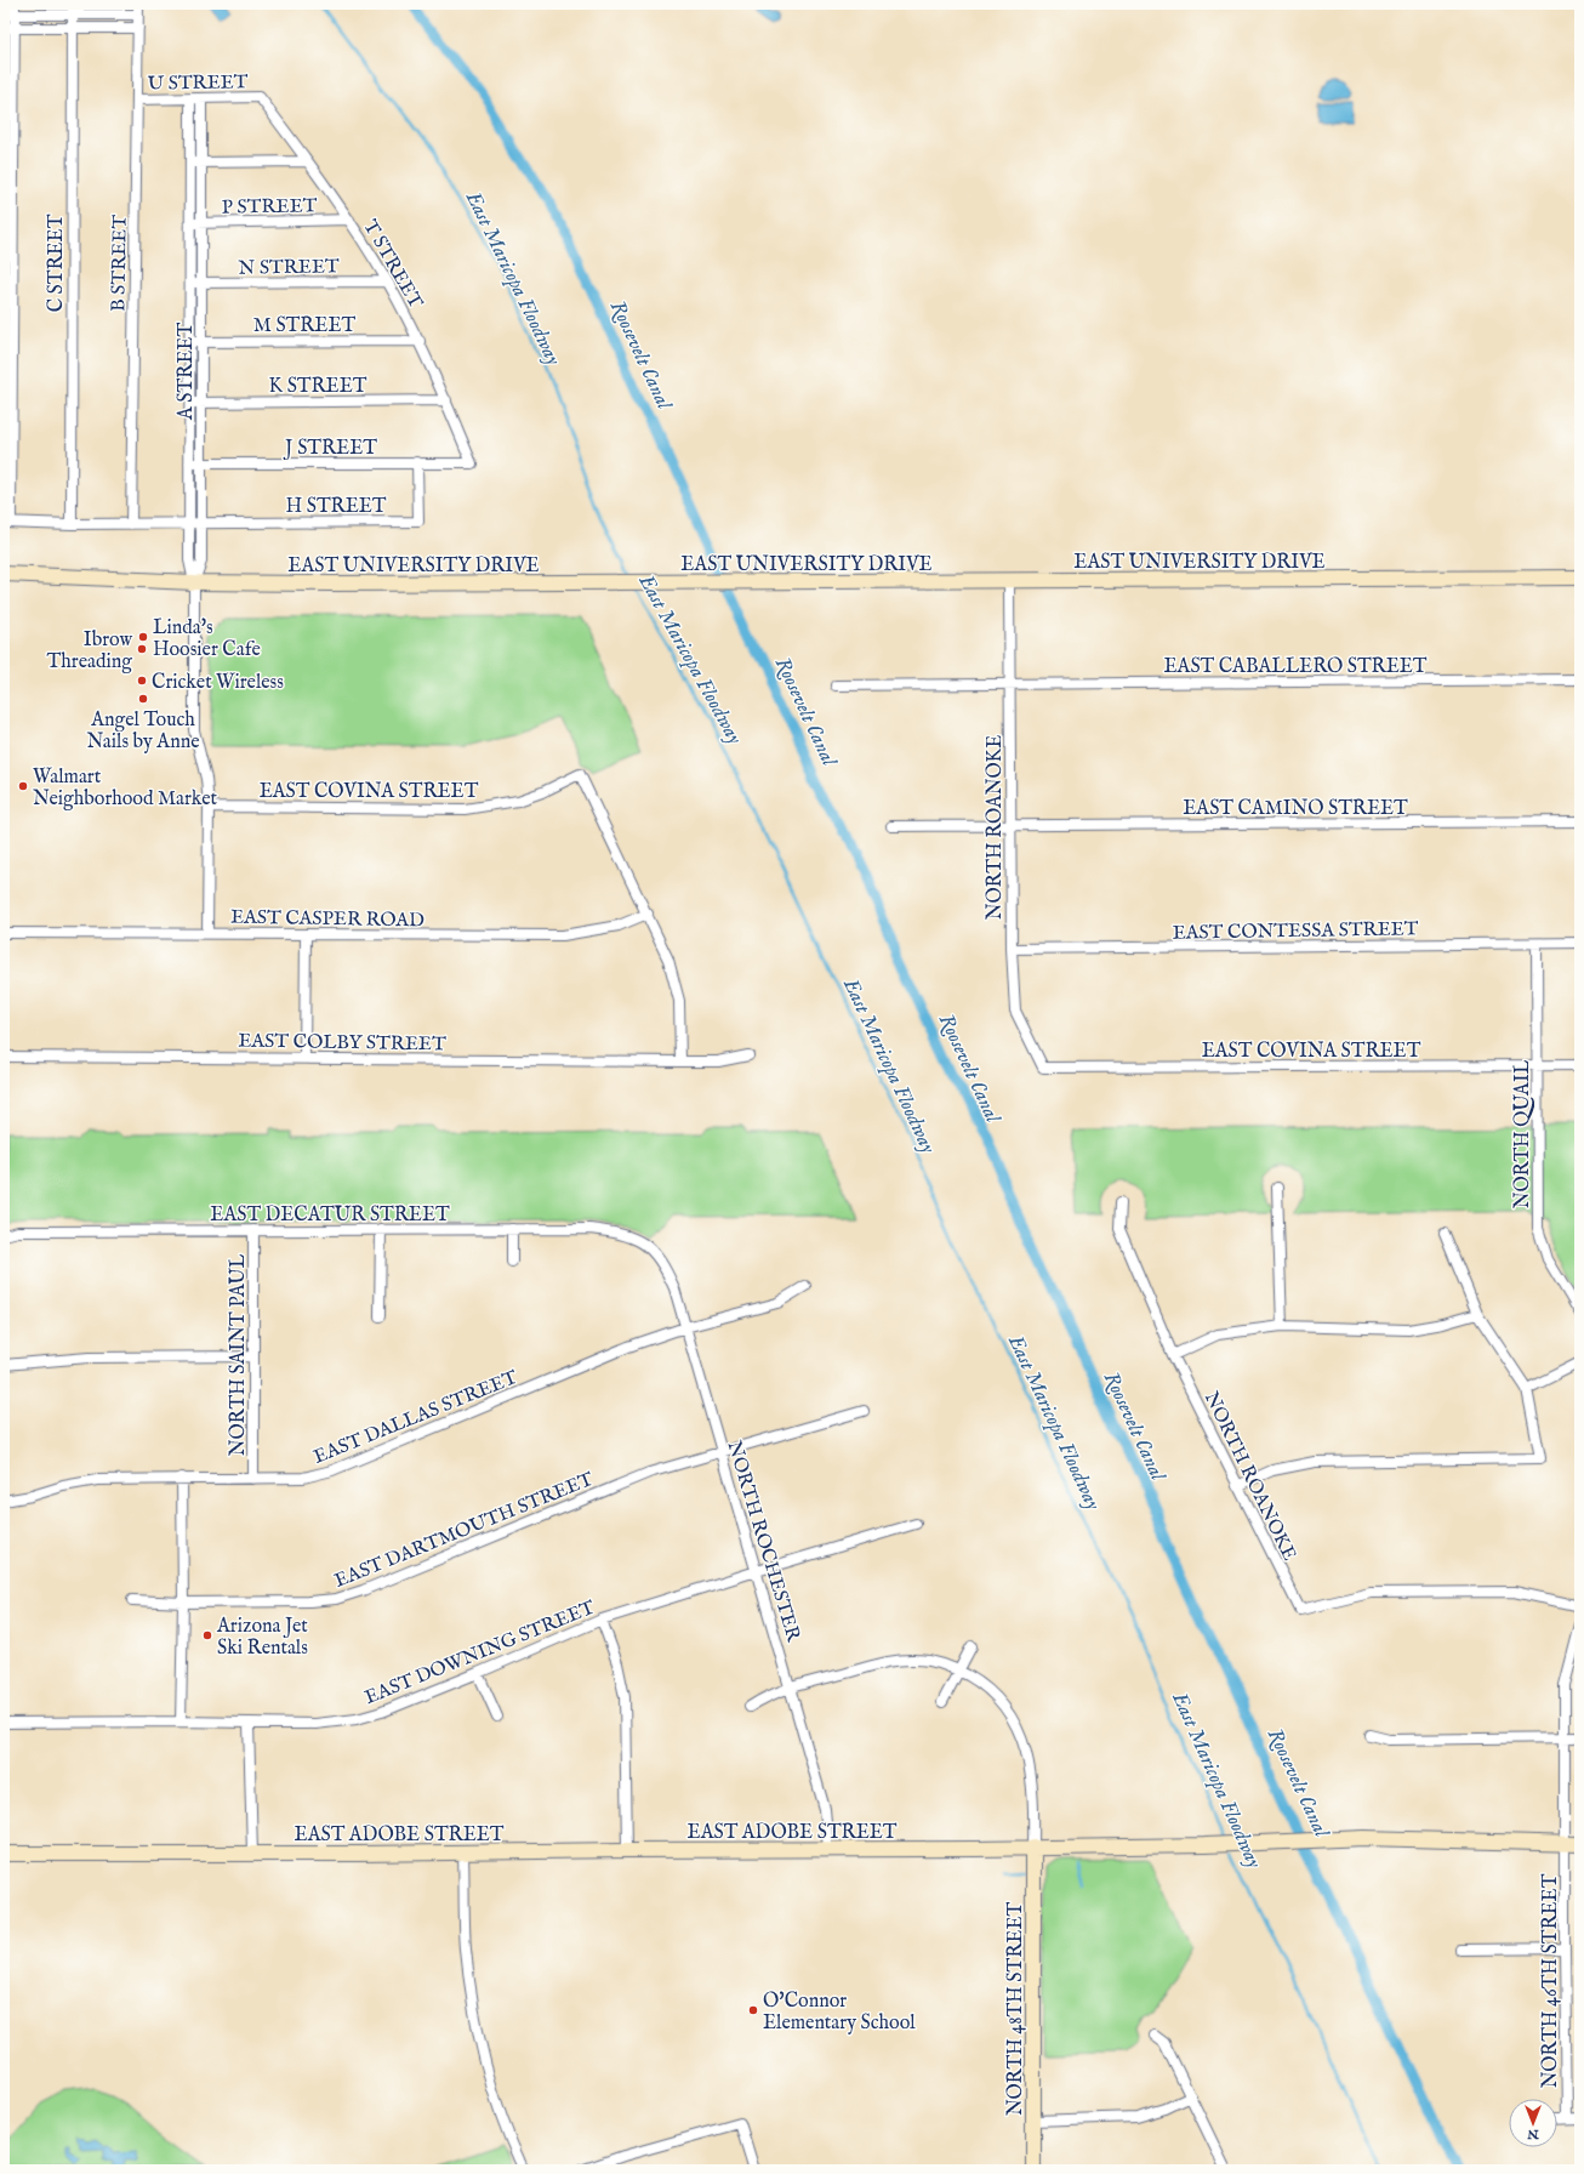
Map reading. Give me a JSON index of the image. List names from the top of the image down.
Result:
{
  "streets": {
    "street": [
      "U STREET",
      "P STREET",
      "C STREET",
      "B STREET",
      "T STREET",
      "N STREET",
      "M STREET",
      "A STREET",
      "K STREET",
      "J STREET",
      "H STREET",
      "EAST UNIVERSITY DRIVE",
      "EAST CABALLERO STREET",
      "EAST COVINA STREET",
      "EAST CAMINO STREET",
      "NORTH ROANOKE",
      "EAST CASPER ROAD",
      "EAST CONTESSA STREET",
      "EAST COLBY STREET",
      "NORTH QUAIL",
      "EAST DECATUR STREET",
      "NORTH SAINT PAUL",
      "EAST DALLAS STREET",
      "EAST DARTMOUTH STREET",
      "NORTH ROCHESTER",
      "EAST DOWNING STREET",
      "EAST ADOBE STREET",
      "NORTH 46TH STREET",
      "NORTH 48TH STREET"
    ]
  },
  "crossings": [
    ["U STREET", "B STREET"],
    ["U STREET", "T STREET"],
    ["U STREET", "A STREET"],
    ["P STREET", "T STREET"],
    ["P STREET", "A STREET"],
    ["T STREET", "N STREET"],
    ["T STREET", "M STREET"],
    ["T STREET", "K STREET"],
    ["T STREET", "J STREET"],
    ["N STREET", "A STREET"],
    ["M STREET", "A STREET"],
    ["A STREET", "K STREET"],
    ["A STREET", "J STREET"],
    ["A STREET", "H STREET"],
    ["A STREET", "EAST UNIVERSITY DRIVE"],
    ["J STREET", "H STREET"],
    ["EAST UNIVERSITY DRIVE", "NORTH ROANOKE"],
    ["EAST CABALLERO STREET", "NORTH ROANOKE"],
    ["EAST COVINA STREET", "NORTH ROANOKE"],
    ["EAST COVINA STREET", "EAST CASPER ROAD"],
    ["EAST COVINA STREET", "NORTH QUAIL"],
    ["EAST CAMINO STREET", "NORTH ROANOKE"],
    ["NORTH ROANOKE", "EAST CONTESSA STREET"],
    ["EAST CONTESSA STREET", "NORTH QUAIL"],
    ["EAST DECATUR STREET", "NORTH SAINT PAUL"],
    ["EAST DECATUR STREET", "NORTH ROCHESTER"],
    ["NORTH SAINT PAUL", "EAST DALLAS STREET"],
    ["EAST DALLAS STREET", "NORTH ROCHESTER"],
    ["EAST DARTMOUTH STREET", "NORTH ROCHESTER"],
    ["NORTH ROCHESTER", "EAST DOWNING STREET"],
    ["NORTH ROCHESTER", "EAST ADOBE STREET"],
    ["EAST ADOBE STREET", "NORTH 46TH STREET"],
    ["EAST ADOBE STREET", "NORTH 48TH STREET"]
  ],
  "water": ["East Maricopa Floodway", "Roosevelt Canal"],
  "places": [
    "Linda's Hoosier Cafe",
    "Ibrow Threading",
    "Cricket Wireless",
    "Angel Touch Nails by Anne",
    "Walmart Neighborhood Market",
    "Arizona Jet Ski Rentals",
    "O'Connor Elementary School"
  ],
  "north": "bottom"
}
